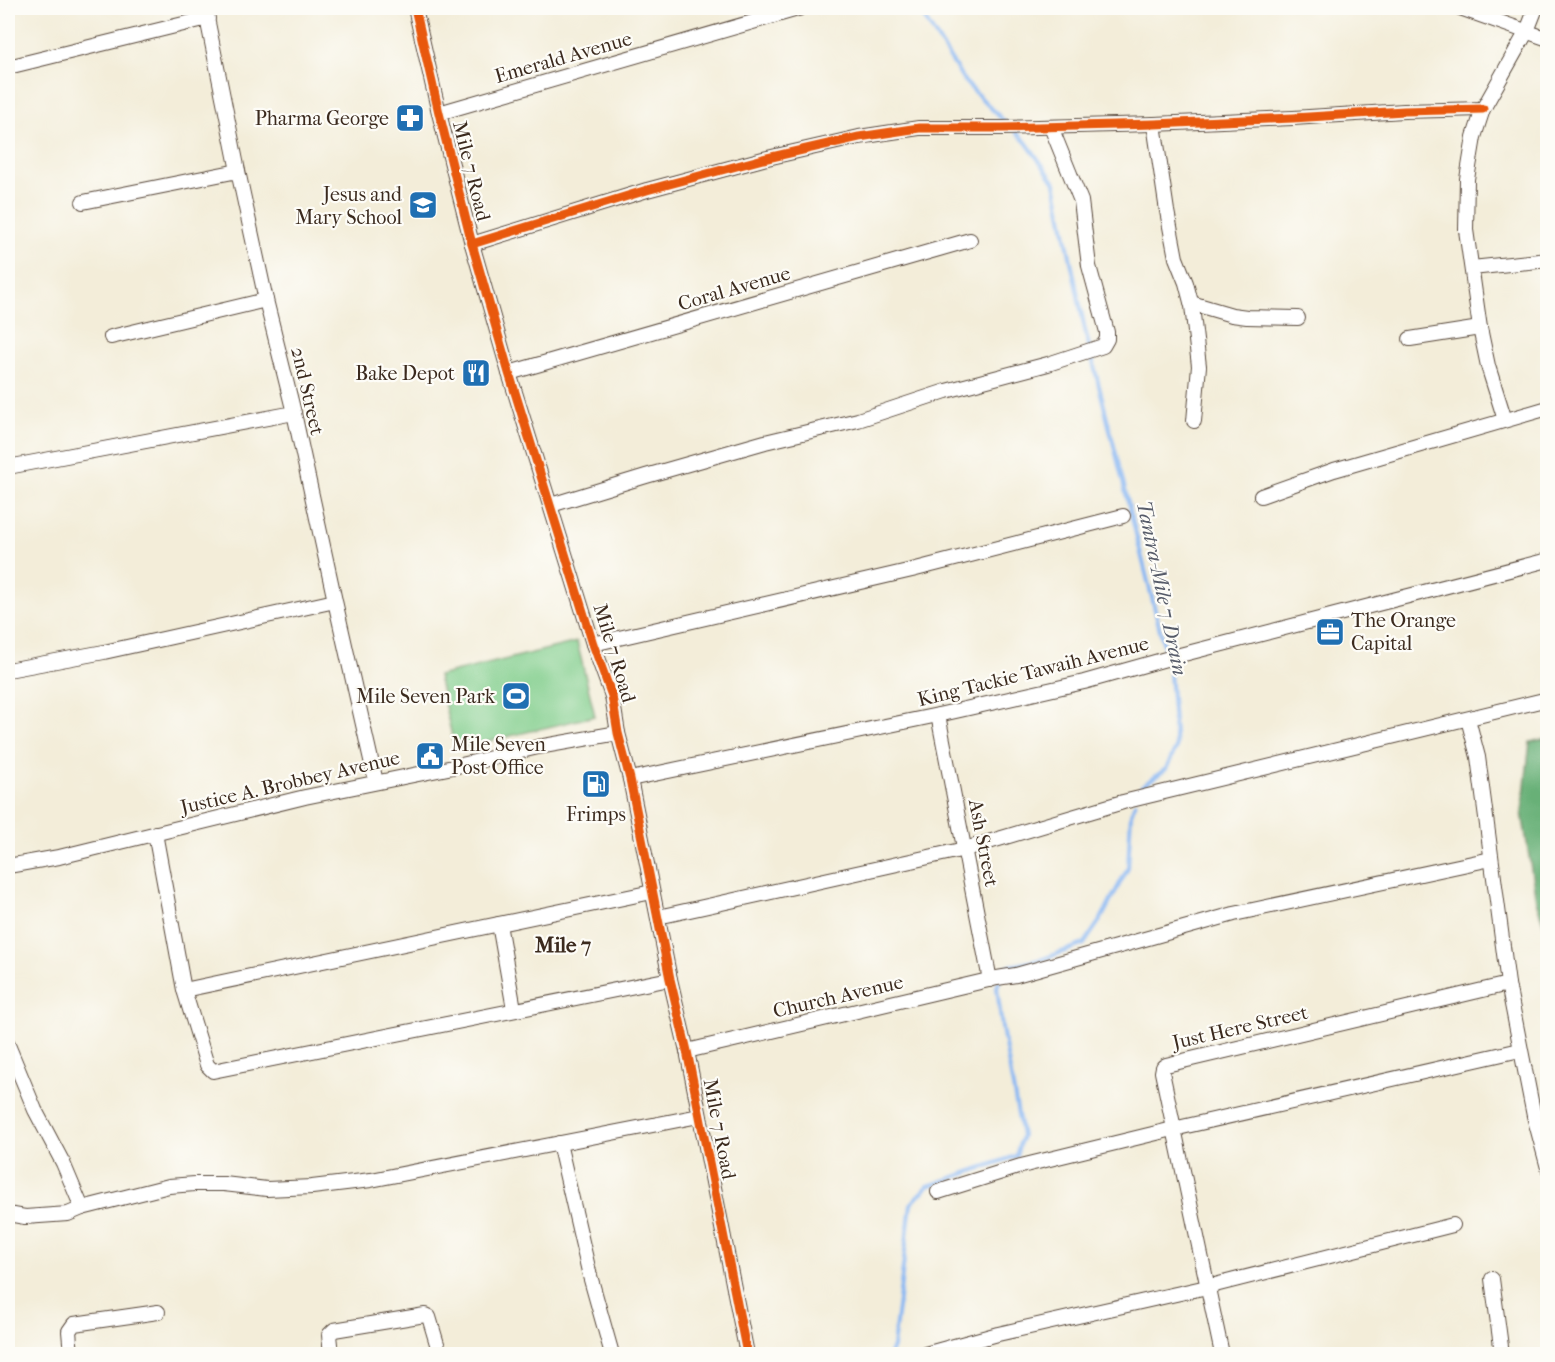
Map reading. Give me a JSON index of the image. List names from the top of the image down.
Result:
{
  "streets": {
    "street": [
      "Emerald Avenue",
      "Mile 7 Road",
      "Coral Avenue",
      "2nd Street",
      "King Tackie Tawaih Avenue",
      "Justice A. Brobbey Avenue",
      "Ash Street",
      "Church Avenue",
      "Just Here Street"
    ]
  },
  "crossings": [
    ["Emerald Avenue", "Mile 7 Road"],
    ["Mile 7 Road", "Coral Avenue"],
    ["Mile 7 Road", "King Tackie Tawaih Avenue"],
    ["Mile 7 Road", "Justice A. Brobbey Avenue"],
    ["Mile 7 Road", "Church Avenue"],
    ["2nd Street", "Justice A. Brobbey Avenue"],
    ["King Tackie Tawaih Avenue", "Ash Street"],
    ["Ash Street", "Church Avenue"]
  ],
  "districts": ["Mile 7"],
  "water": ["Tantra-Mile 7 Drain"],
  "places": {
    "pharmacy": ["Pharma George"],
    "school or university": ["Jesus and Mary School"],
    "restaurant": ["Bake Depot"],
    "office": ["The Orange Capital"],
    "sports": ["Mile Seven Park"],
    "public building": ["Mile Seven Post Office"],
    "fuel station": ["Frimps"]
  }
}
